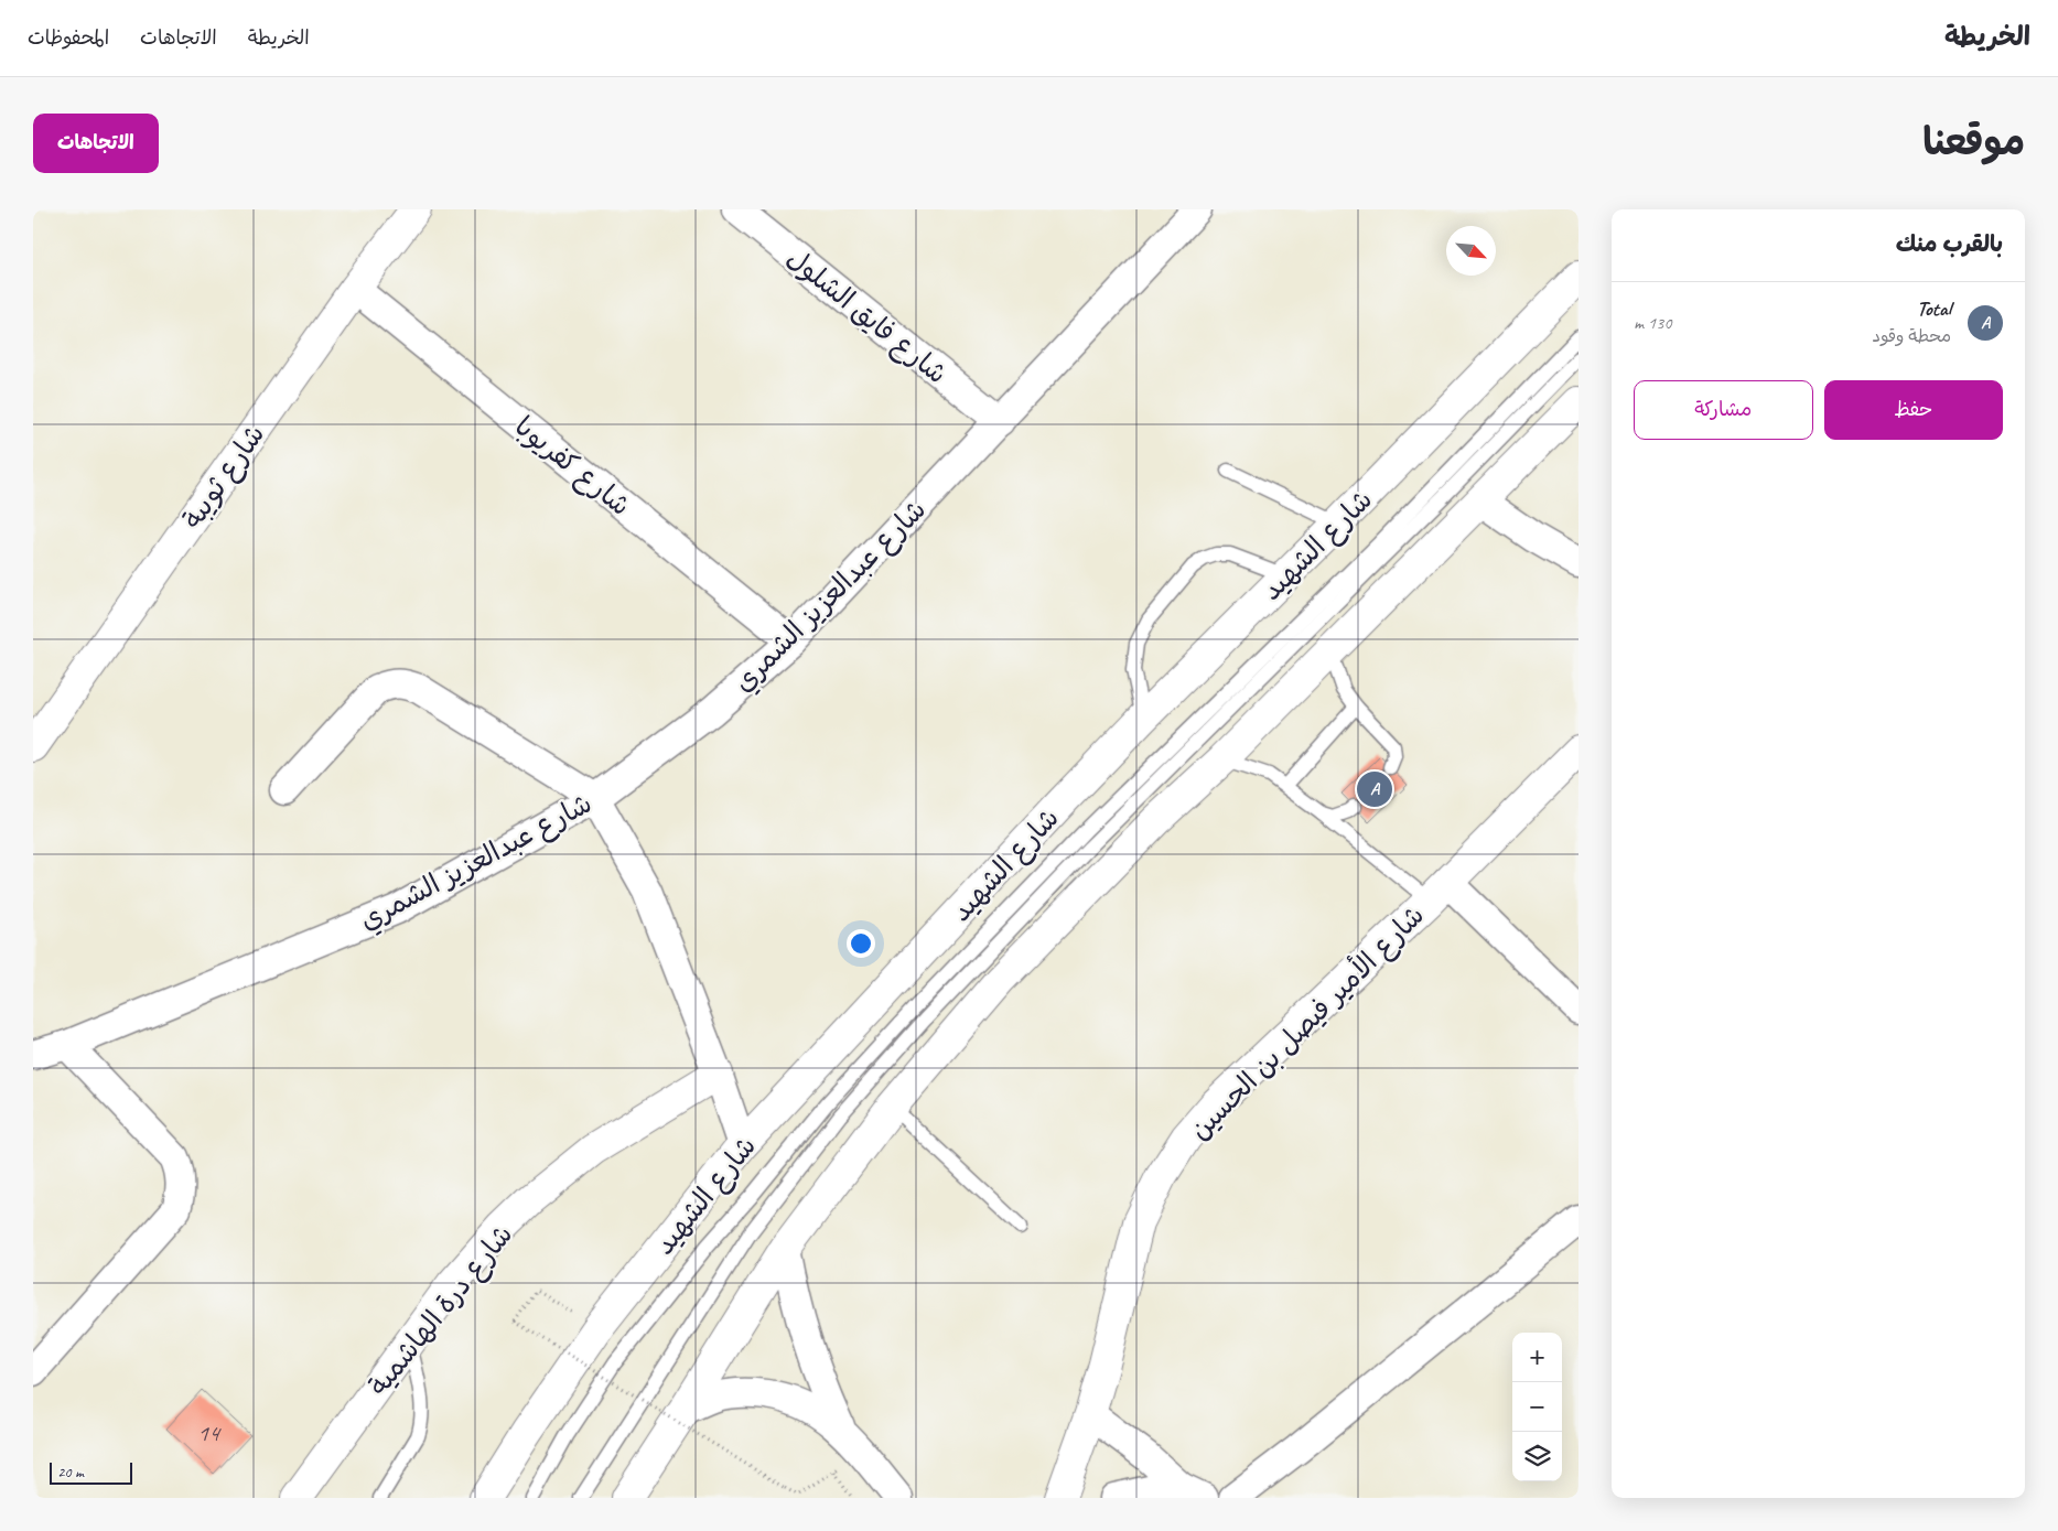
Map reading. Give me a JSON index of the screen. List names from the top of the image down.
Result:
{
  "streets": {
    "main road": [
      "شارع ثويبة",
      "شارع الشهيد",
      "شارع الأمير فيصل بن الحسين",
      "شارع درة الهاشمية"
    ],
    "street": ["شارع فايق الشلول", "شارع كفريوبا", "شارع عبدالعزيز الشمري"]
  },
  "crossings": [
    ["شارع فايق الشلول", "شارع عبدالعزيز الشمري"],
    ["شارع كفريوبا", "شارع ثويبة"],
    ["شارع كفريوبا", "شارع عبدالعزيز الشمري"]
  ],
  "house_numbers": ["14"],
  "scale_bar": "20 m",
  "north": "bottom right",
  "page": {
    "header": "الخريطة",
    "nav": ["الخريطة", "الاتجاهات", "المحفوظات"],
    "title": "موقعنا",
    "buttons": [
      "الاتجاهات",
      ["حفظ", "مشاركة"]
    ],
    "heading": "بالقرب منك",
    "list": [
      {
        "mark": "A",
        "name": "Total",
        "note": "محطة وقود",
        "value": "130 m"
      }
    ],
    "pins": "A",
    "map_buttons": ["+", "−"],
    "scale": "20 m"
  }
}
